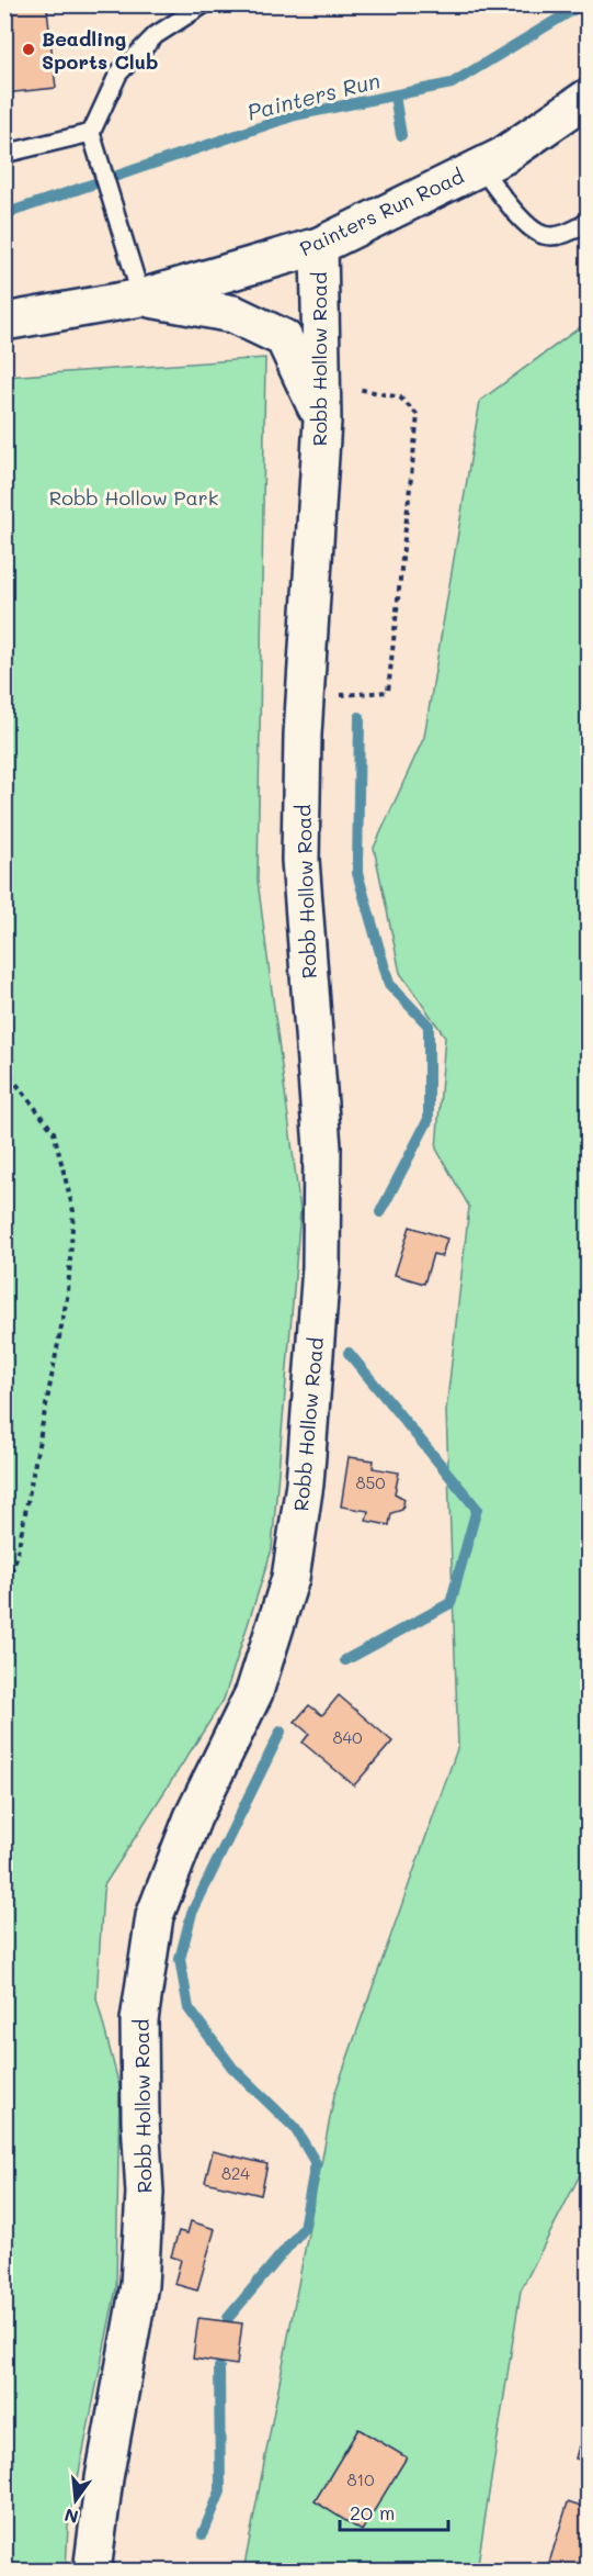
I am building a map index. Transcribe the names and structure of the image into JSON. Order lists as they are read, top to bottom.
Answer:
{
  "streets": {
    "street": ["Painters Run Road", "Robb Hollow Road"]
  },
  "crossings": [
    ["Painters Run Road", "Robb Hollow Road"]
  ],
  "water": ["Painters Run"],
  "parks": ["Robb Hollow Park"],
  "places": ["Beadling Sports Club"],
  "house_numbers": [
    "850",
    "840",
    "824",
    "810"
  ],
  "scale_bar": "20 m",
  "north": "bottom"
}
